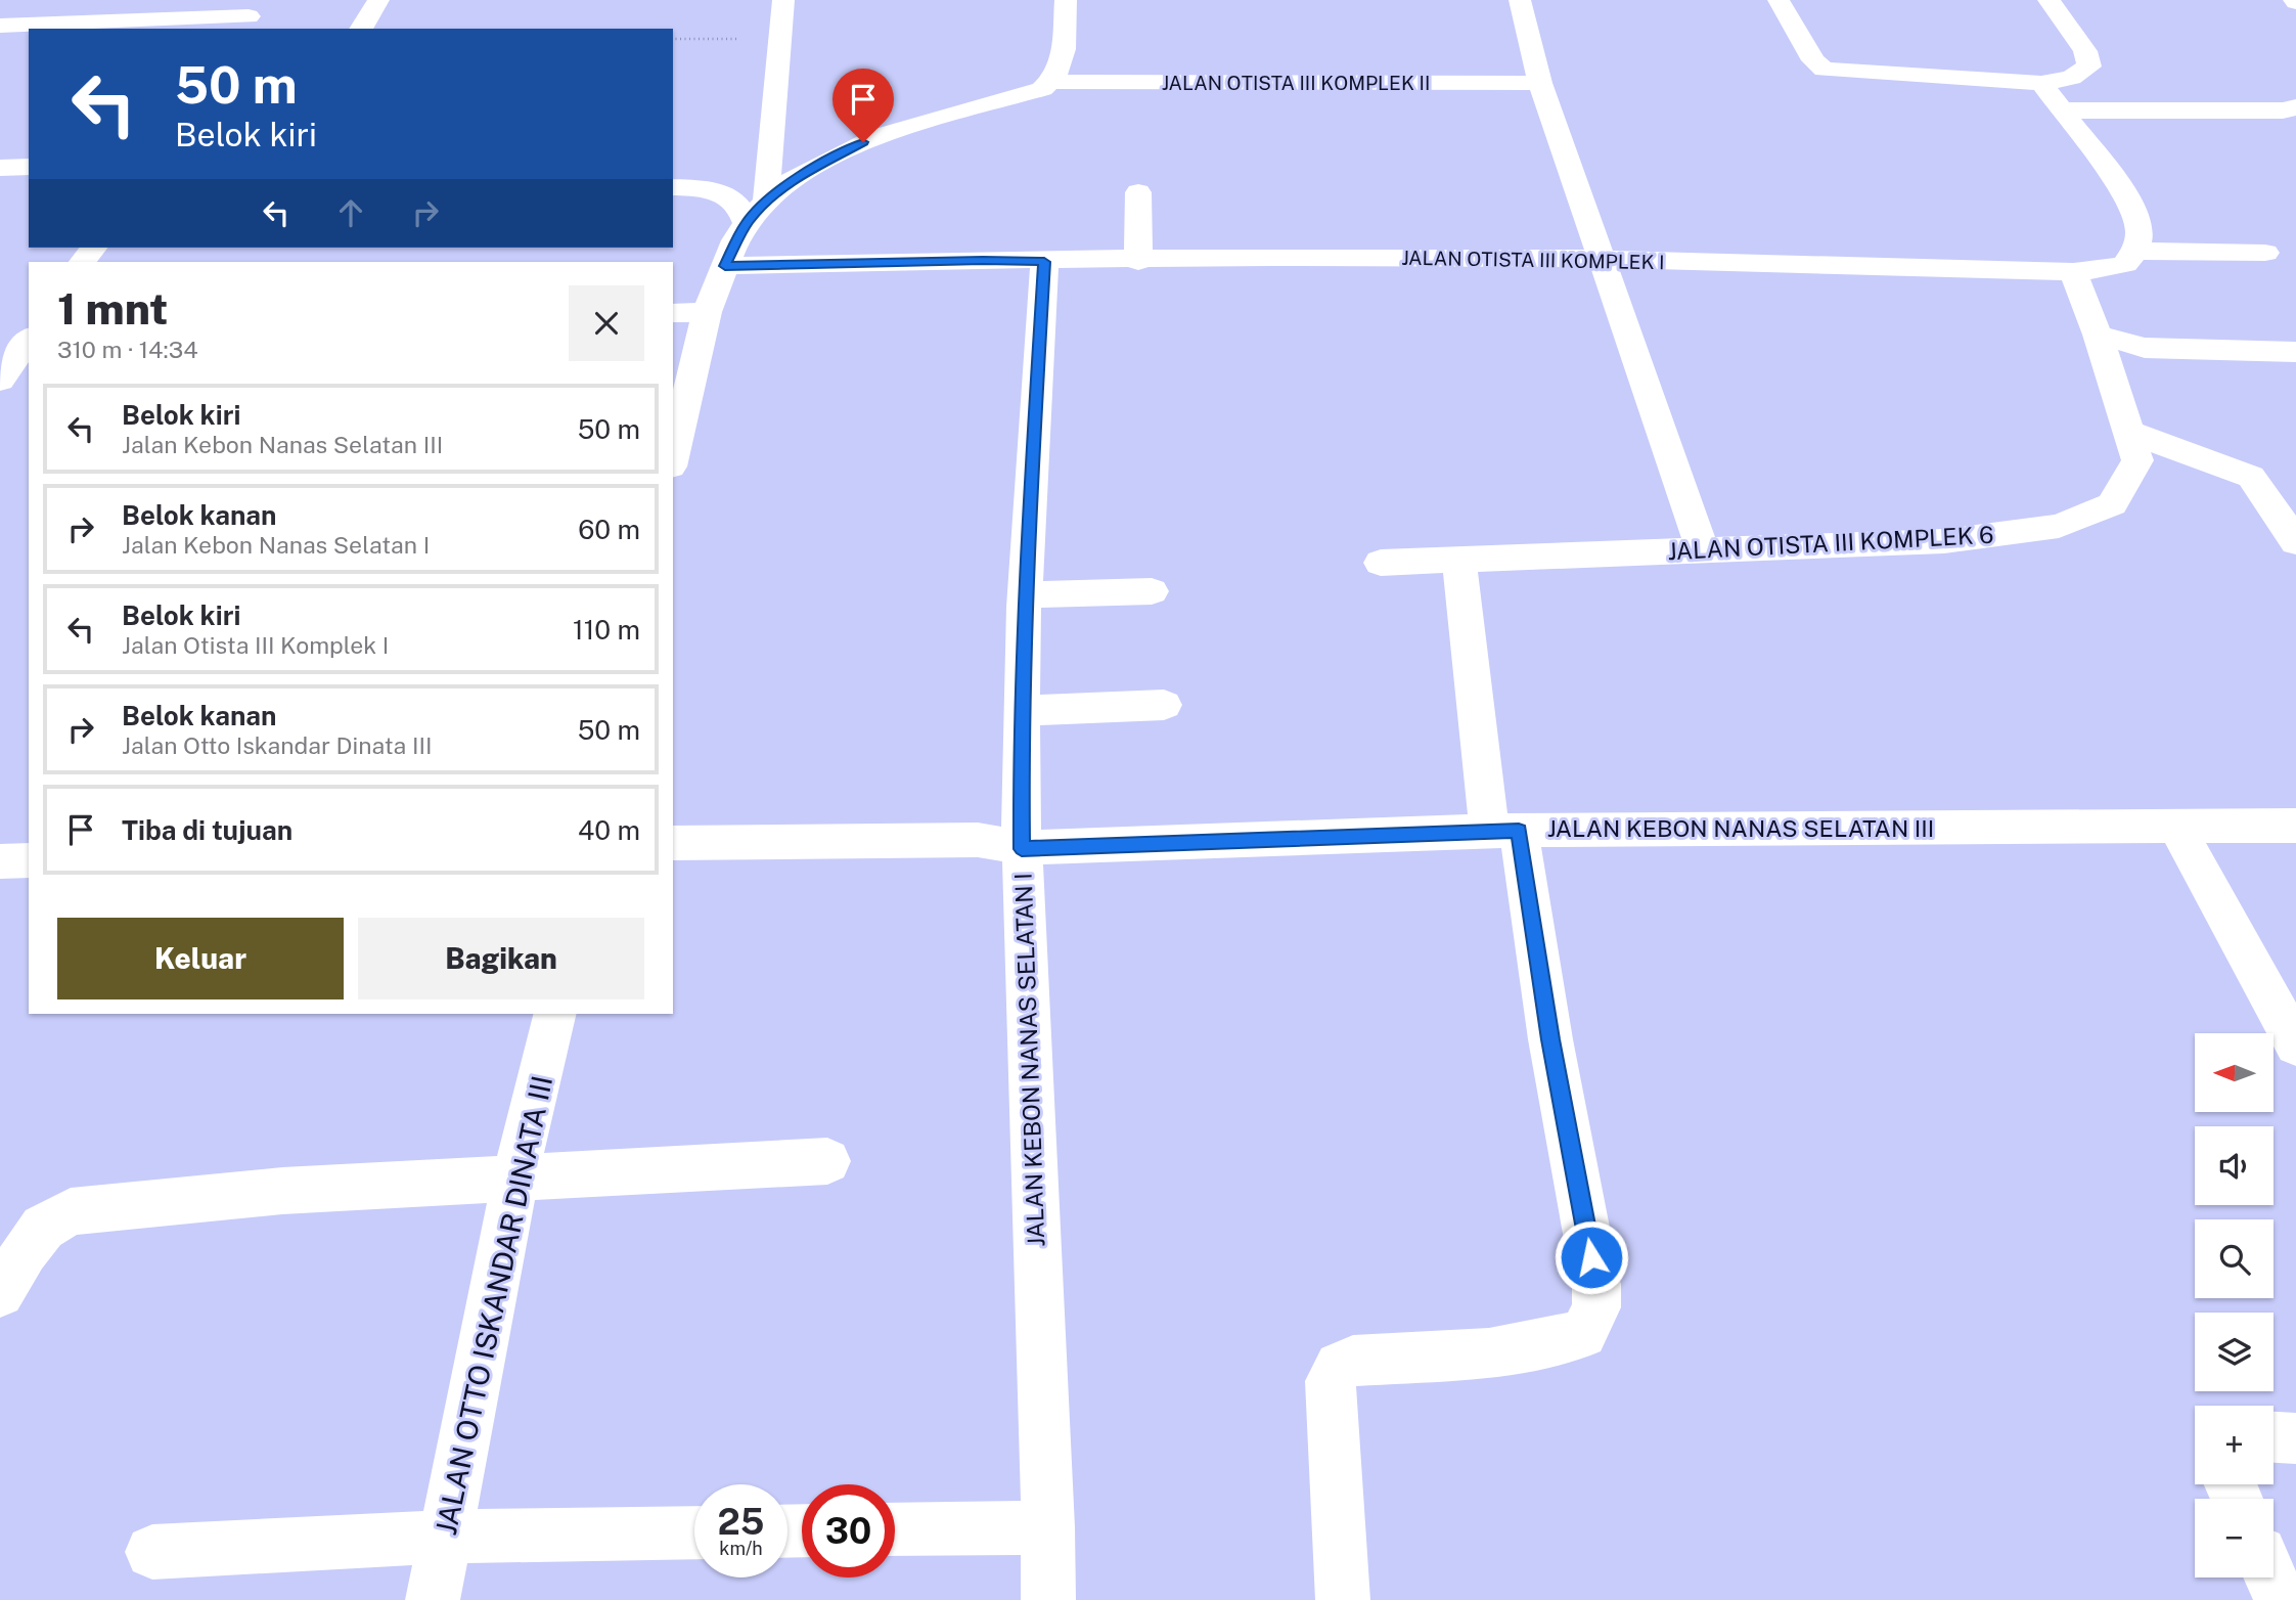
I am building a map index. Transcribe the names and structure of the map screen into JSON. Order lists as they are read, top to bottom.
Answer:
{
  "streets": {
    "street": [
      "JALAN OTISTA III KOMPLEK II",
      "JALAN OTISTA III KOMPLEK I",
      "JALAN OTISTA III KOMPLEK 6",
      "JALAN KEBON NANAS SELATAN III",
      "JALAN KEBON NANAS SELATAN I",
      "JALAN OTTO ISKANDAR DINATA III"
    ]
  },
  "crossings": [
    ["JALAN OTISTA III KOMPLEK I", "JALAN OTISTA III KOMPLEK 6"],
    ["JALAN OTISTA III KOMPLEK I", "JALAN KEBON NANAS SELATAN I"],
    ["JALAN KEBON NANAS SELATAN III", "JALAN KEBON NANAS SELATAN I"]
  ],
  "north": "left",
  "page": {
    "turn": ["50 m", "Belok kiri"],
    "heading": ["1 mnt", "310 m · 14:34"],
    "list": [
      {
        "name": "Belok kiri",
        "note": "Jalan Kebon Nanas Selatan III",
        "value": "50 m"
      },
      {
        "name": "Belok kanan",
        "note": "Jalan Kebon Nanas Selatan I",
        "value": "60 m"
      },
      {
        "name": "Belok kiri",
        "note": "Jalan Otista III Komplek I",
        "value": "110 m"
      },
      {
        "name": "Belok kanan",
        "note": "Jalan Otto Iskandar Dinata III",
        "value": "50 m"
      },
      {
        "name": "Tiba di tujuan",
        "value": "40 m"
      }
    ],
    "buttons": ["Keluar", "Bagikan"],
    "map_buttons": ["+", "−"],
    "speed": "25 km/h",
    "limit": "30"
  }
}
